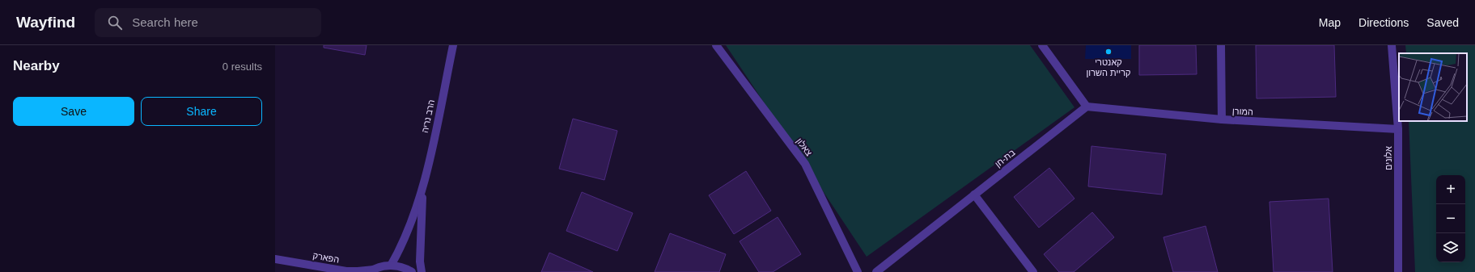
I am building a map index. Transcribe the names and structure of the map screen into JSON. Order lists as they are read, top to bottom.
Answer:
{
  "streets": {
    "street": [
      "המורן",
      "הרב נריה",
      "צאלון",
      "בת-חן",
      "אלונים",
      "הפארק"
    ]
  },
  "crossings": [
    ["המורן", "בת-חן"],
    ["המורן", "אלונים"],
    ["הרב נריה", "הפארק"]
  ],
  "places": ["קאנטרי קריית השרון"],
  "page": {
    "header": "Wayfind",
    "search": "Search here",
    "nav": ["Map", "Directions", "Saved"],
    "heading": ["Nearby", "0 results"],
    "buttons": ["Save", "Share"],
    "map_buttons": ["+", "−"]
  }
}
